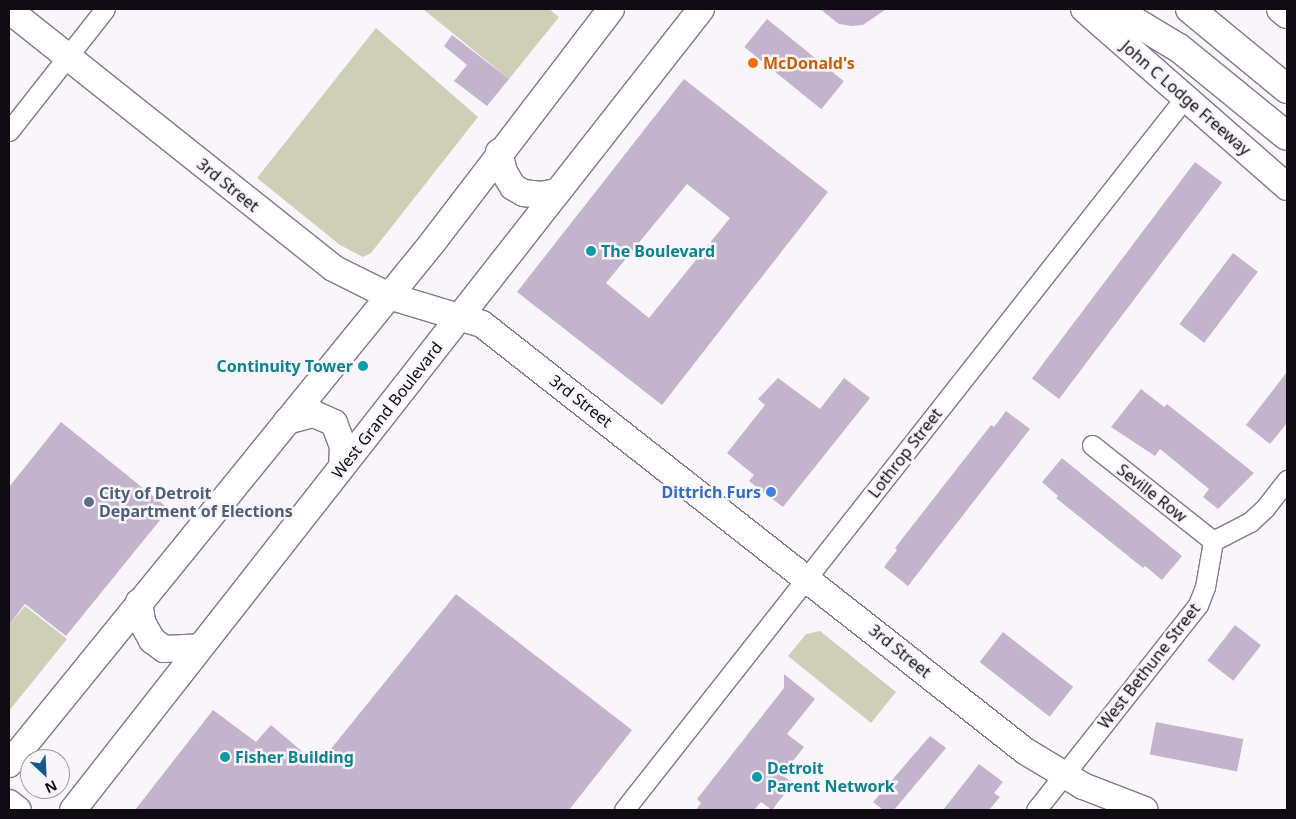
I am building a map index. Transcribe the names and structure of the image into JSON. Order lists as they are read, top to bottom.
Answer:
{
  "streets": {
    "main road": ["John C Lodge Freeway", "3rd Street", "West Grand Boulevard"],
    "street": ["Lothrop Street", "Seville Row", "West Bethune Street"]
  },
  "crossings": [
    ["John C Lodge Freeway", "Lothrop Street"],
    ["3rd Street", "West Grand Boulevard"],
    ["3rd Street", "Lothrop Street"],
    ["3rd Street", "West Bethune Street"],
    ["Seville Row", "West Bethune Street"]
  ],
  "places": [
    "McDonald's",
    "The Boulevard",
    "Continuity Tower",
    "Dittrich Furs",
    "City of Detroit Department of Elections",
    "Fisher Building",
    "Detroit Parent Network"
  ],
  "north": "bottom right"
}
